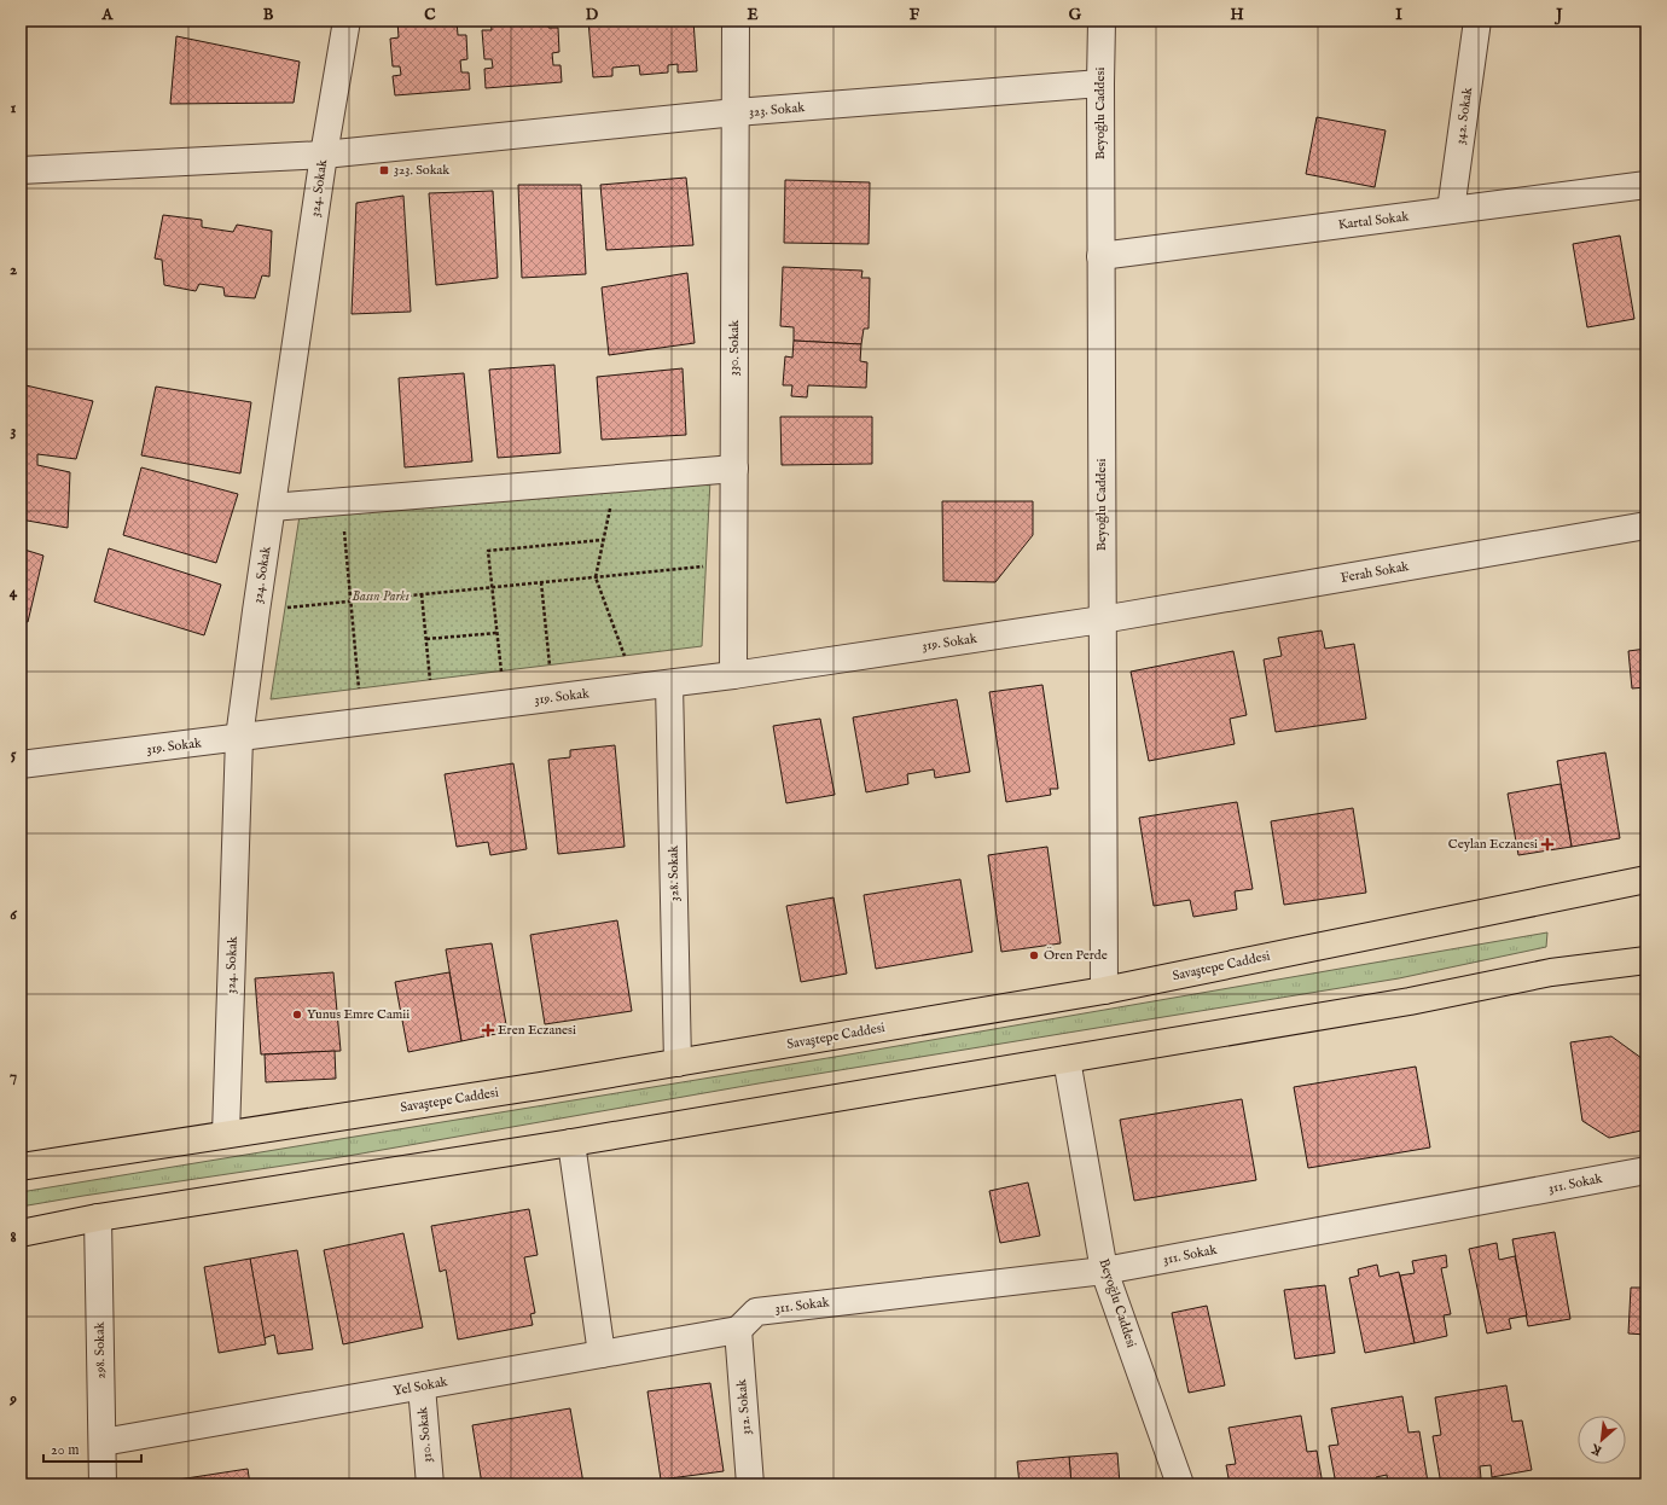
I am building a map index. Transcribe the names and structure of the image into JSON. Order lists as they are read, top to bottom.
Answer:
{
  "streets": {
    "main road": ["Savaştepe Caddesi"],
    "street": [
      "323. Sokak",
      "Beyoğlu Caddesi",
      "342. Sokak",
      "324. Sokak",
      "Kartal Sokak",
      "330. Sokak",
      "Ferah Sokak",
      "319. Sokak",
      "328. Sokak",
      "311. Sokak",
      "298. Sokak",
      "Yel Sokak",
      "312. Sokak",
      "310. Sokak"
    ]
  },
  "crossings": [
    ["323. Sokak", "Beyoğlu Caddesi"],
    ["323. Sokak", "324. Sokak"],
    ["323. Sokak", "330. Sokak"],
    ["Beyoğlu Caddesi", "Kartal Sokak"],
    ["Beyoğlu Caddesi", "Ferah Sokak"],
    ["Beyoğlu Caddesi", "319. Sokak"],
    ["Beyoğlu Caddesi", "Savaştepe Caddesi"],
    ["Beyoğlu Caddesi", "311. Sokak"],
    ["342. Sokak", "Kartal Sokak"],
    ["324. Sokak", "319. Sokak"],
    ["324. Sokak", "Savaştepe Caddesi"],
    ["330. Sokak", "319. Sokak"],
    ["Ferah Sokak", "319. Sokak"],
    ["319. Sokak", "328. Sokak"],
    ["328. Sokak", "Savaştepe Caddesi"],
    ["311. Sokak", "Yel Sokak"],
    ["311. Sokak", "312. Sokak"],
    ["298. Sokak", "Yel Sokak"],
    ["Yel Sokak", "312. Sokak"],
    ["Yel Sokak", "310. Sokak"]
  ],
  "parks": ["Basın Parkı"],
  "places": {
    "transit": ["323. Sokak"],
    "health": ["Ceylan Eczanesi", "Eren Eczanesi"],
    "other": ["Ören Perde", "Yunus Emre Camii"]
  },
  "scale_bar": "20 m",
  "north": "bottom left",
  "grid": {
    "columns": [
      "A",
      "B",
      "C",
      "D",
      "E",
      "F",
      "G",
      "H",
      "I",
      "J"
    ],
    "rows": [
      "1",
      "2",
      "3",
      "4",
      "5",
      "6",
      "7",
      "8",
      "9"
    ]
  }
}
